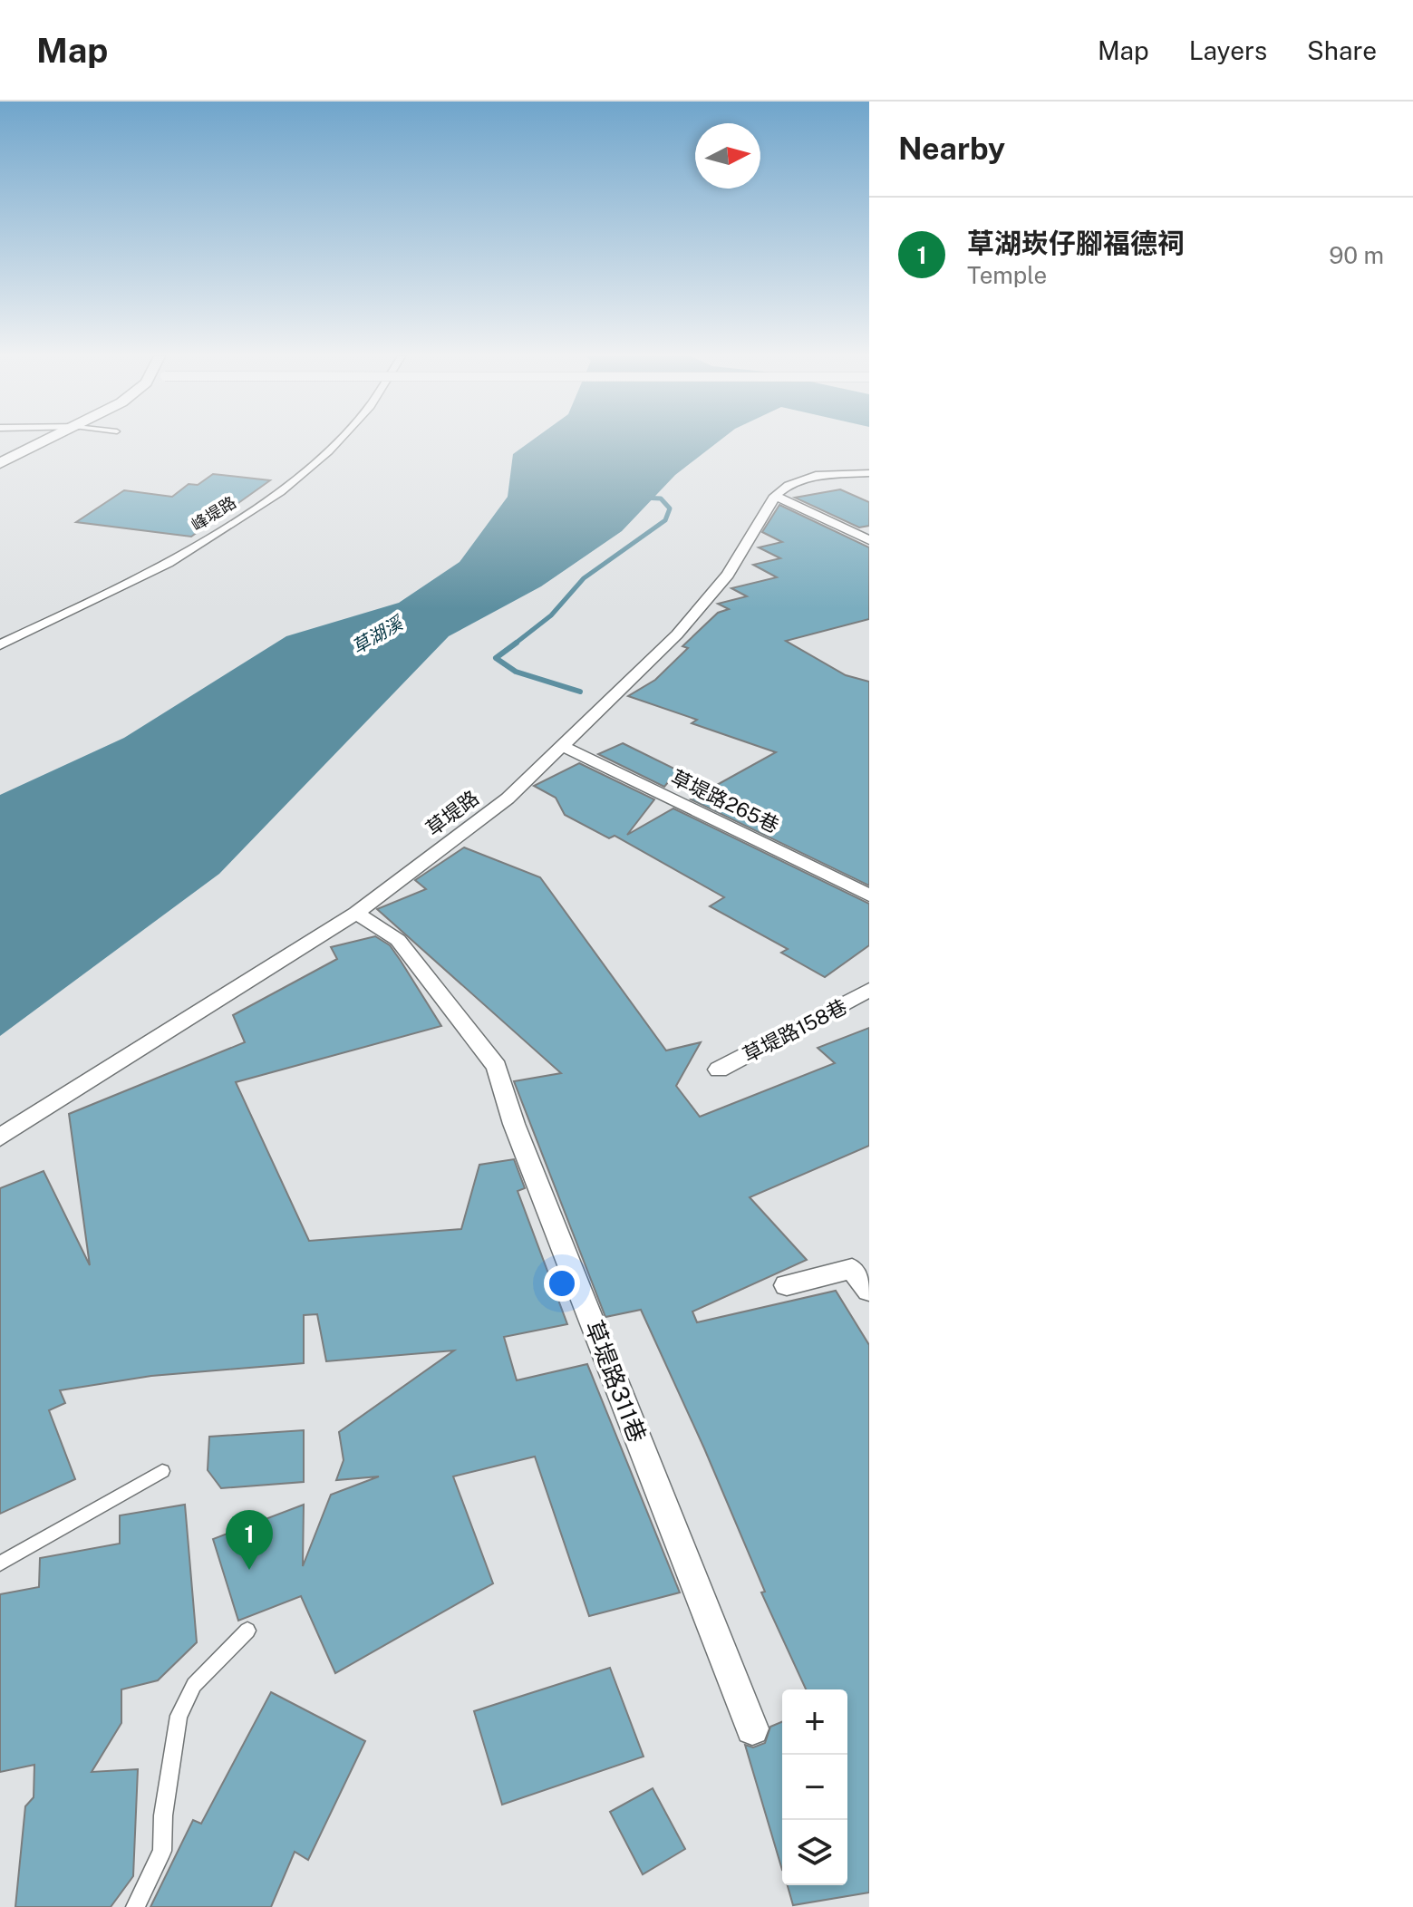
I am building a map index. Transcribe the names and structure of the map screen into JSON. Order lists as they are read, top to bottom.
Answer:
{
  "streets": {
    "street": [
      "峰堤路",
      "草堤路265巷",
      "草堤路",
      "草堤路158巷",
      "草堤路311巷"
    ]
  },
  "crossings": [
    ["草堤路265巷", "草堤路"],
    ["草堤路", "草堤路311巷"]
  ],
  "water": ["草湖溪"],
  "north": "right",
  "page": {
    "header": "Map",
    "nav": ["Map", "Layers", "Share"],
    "heading": "Nearby",
    "list": [
      {
        "mark": "1",
        "name": "草湖崁仔腳福德祠",
        "note": "Temple",
        "value": "90 m"
      }
    ],
    "pins": "1",
    "map_buttons": ["+", "−"]
  }
}
